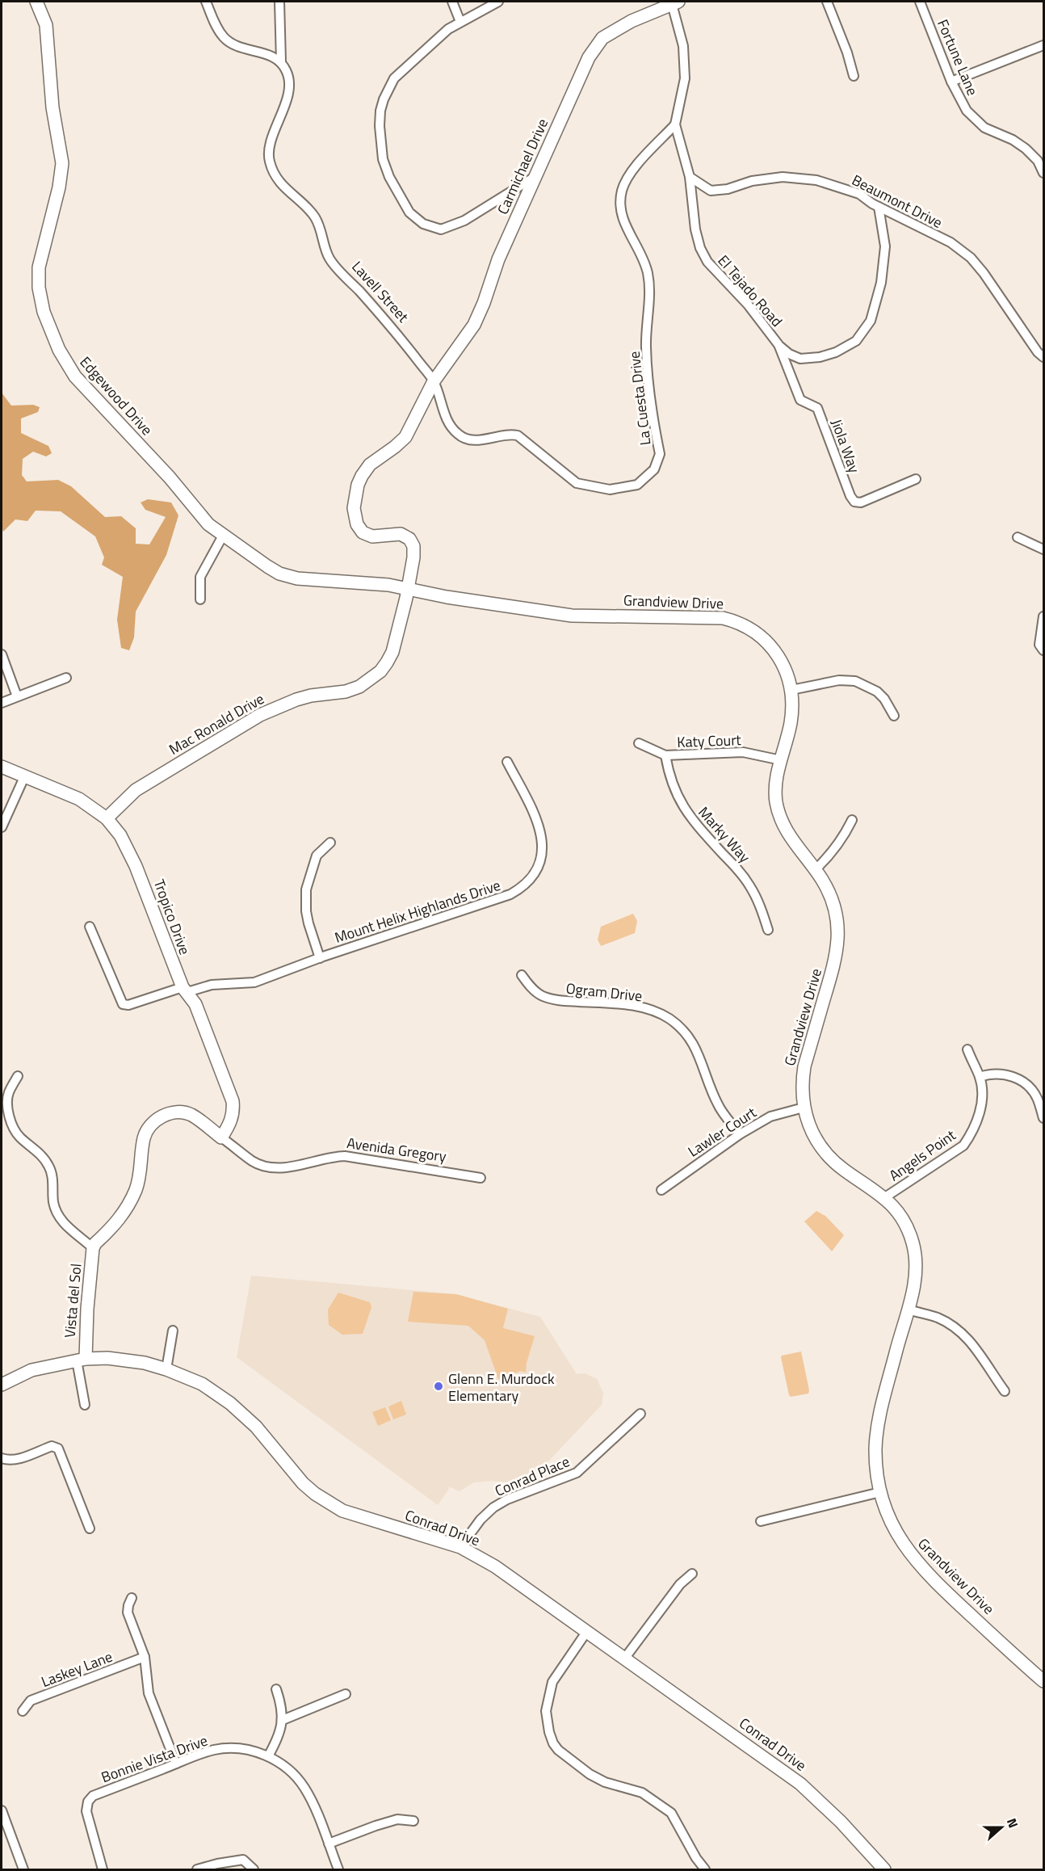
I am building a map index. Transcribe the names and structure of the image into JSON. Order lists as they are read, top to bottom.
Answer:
{
  "streets": {
    "street": [
      "Fortune Lane",
      "Carmichael Drive",
      "Beaumont Drive",
      "El Tejado Road",
      "Lavell Street",
      "Edgewood Drive",
      "La Cuesta Drive",
      "Jiola Way",
      "Grandview Drive",
      "Mac Ronald Drive",
      "Katy Court",
      "Marky Way",
      "Mount Helix Highlands Drive",
      "Tropico Drive",
      "Ogram Drive",
      "Lawler Court",
      "Avenida Gregory",
      "Angels Point",
      "Vista del Sol",
      "Conrad Place",
      "Conrad Drive",
      "Laskey Lane",
      "Bonnie Vista Drive"
    ]
  },
  "crossings": [
    ["Carmichael Drive", "El Tejado Road"],
    ["Carmichael Drive", "Lavell Street"],
    ["Carmichael Drive", "La Cuesta Drive"],
    ["Beaumont Drive", "El Tejado Road"],
    ["El Tejado Road", "La Cuesta Drive"],
    ["El Tejado Road", "Jiola Way"],
    ["Lavell Street", "La Cuesta Drive"],
    ["Edgewood Drive", "Grandview Drive"],
    ["Edgewood Drive", "Mac Ronald Drive"],
    ["Grandview Drive", "Mac Ronald Drive"],
    ["Grandview Drive", "Katy Court"],
    ["Grandview Drive", "Lawler Court"],
    ["Grandview Drive", "Angels Point"],
    ["Mac Ronald Drive", "Tropico Drive"],
    ["Katy Court", "Marky Way"],
    ["Mount Helix Highlands Drive", "Tropico Drive"],
    ["Tropico Drive", "Avenida Gregory"],
    ["Ogram Drive", "Lawler Court"],
    ["Avenida Gregory", "Vista del Sol"],
    ["Vista del Sol", "Conrad Drive"],
    ["Conrad Place", "Conrad Drive"]
  ],
  "places": ["Glenn E. Murdock Elementary"],
  "north": "right"
}
